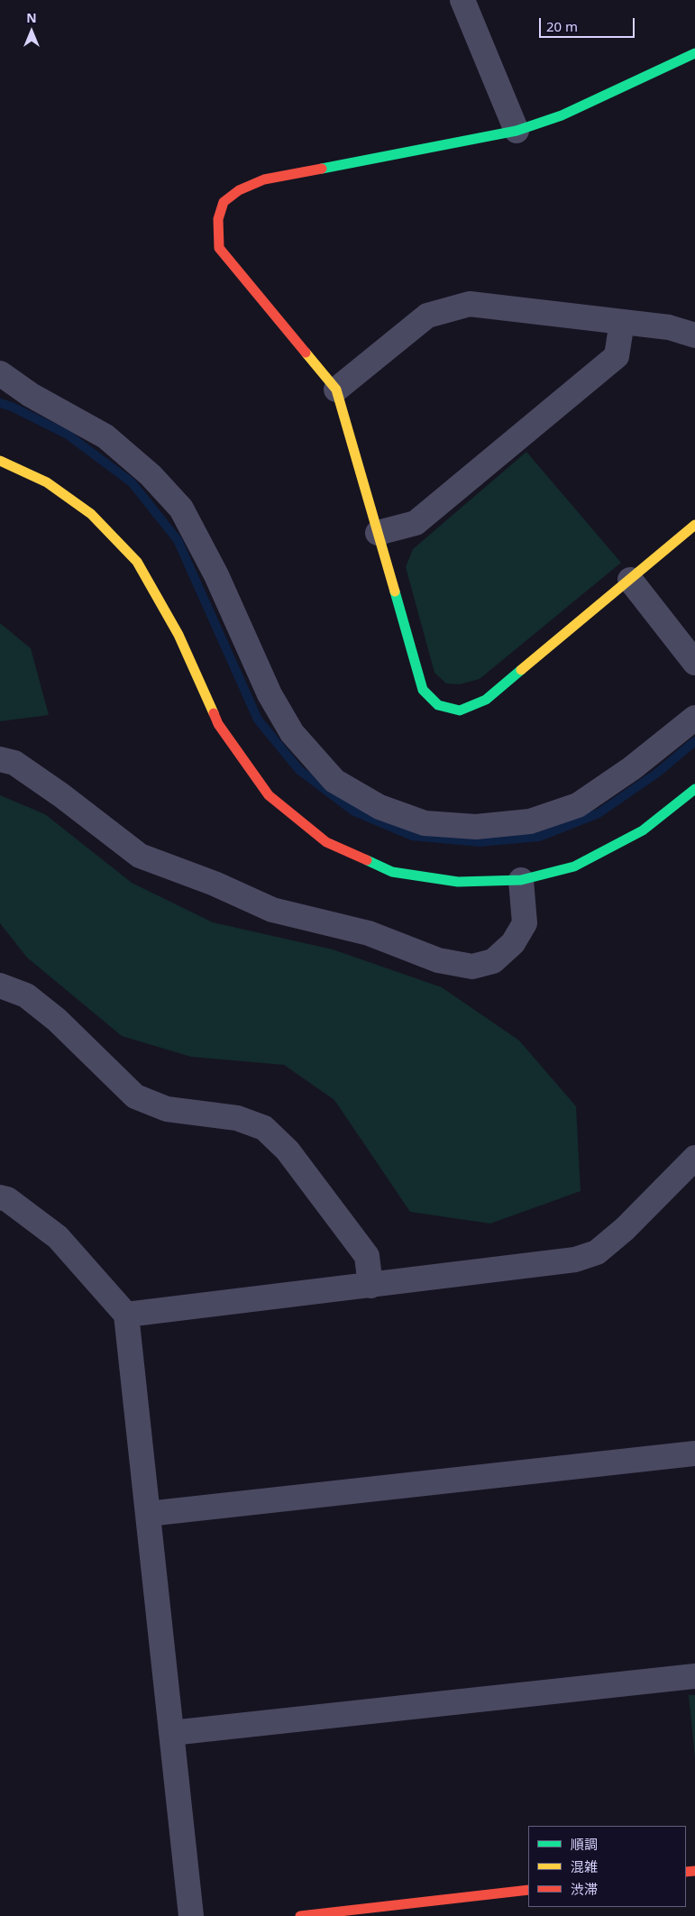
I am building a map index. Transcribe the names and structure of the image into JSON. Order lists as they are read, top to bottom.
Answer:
{
  "legend": ["順調", "混雑", "渋滞"],
  "scale_bar": "20 m",
  "north": "top"
}
